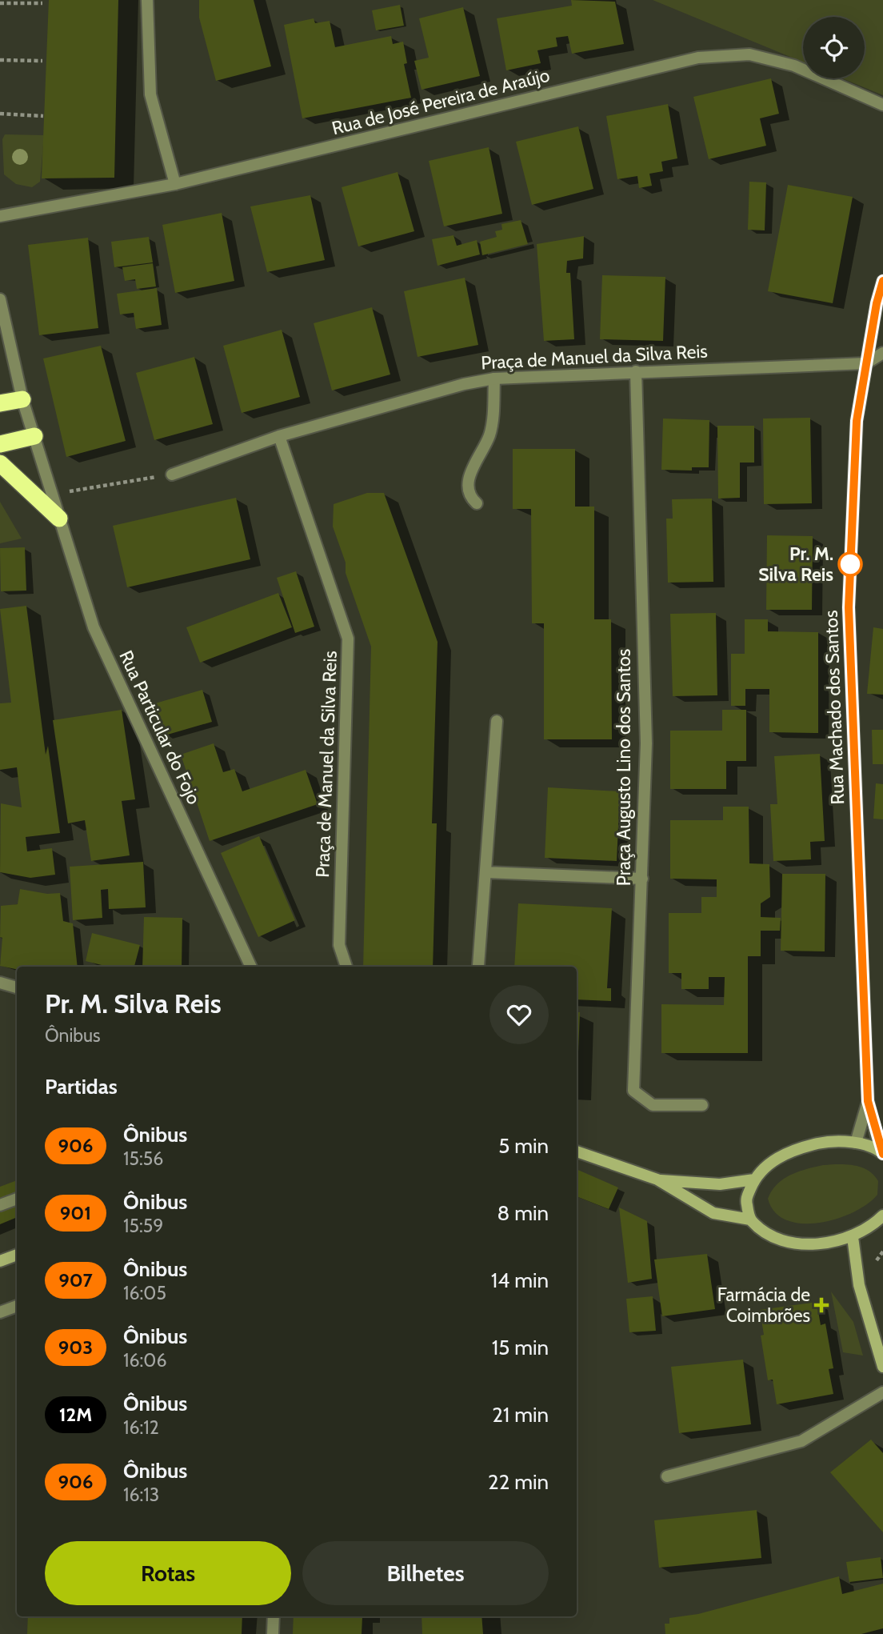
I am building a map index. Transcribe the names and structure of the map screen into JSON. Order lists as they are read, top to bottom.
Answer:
{
  "streets": {
    "street": [
      "Rua de José Pereira de Araújo",
      "Praça de Manuel da Silva Reis",
      "Rua Machado dos Santos",
      "Rua Particular do Fojo",
      "Praça Augusto Lino dos Santos"
    ]
  },
  "crossings": [
    ["Praça de Manuel da Silva Reis", "Rua Machado dos Santos"],
    ["Praça de Manuel da Silva Reis", "Praça Augusto Lino dos Santos"]
  ],
  "places": {
    "other": ["Pr. M. Silva Reis"],
    "health": ["Farmácia de Coimbrões"]
  },
  "lines": ["bus line 906"],
  "page": {
    "heading": [
      ["Pr. M. Silva Reis", "Ônibus"],
      "Partidas"
    ],
    "list": [
      {
        "mark": "906",
        "name": "Ônibus",
        "note": "15:56",
        "value": "5 min"
      },
      {
        "mark": "901",
        "name": "Ônibus",
        "note": "15:59",
        "value": "8 min"
      },
      {
        "mark": "907",
        "name": "Ônibus",
        "note": "16:05",
        "value": "14 min"
      },
      {
        "mark": "903",
        "name": "Ônibus",
        "note": "16:06",
        "value": "15 min"
      },
      {
        "mark": "12M",
        "name": "Ônibus",
        "note": "16:12",
        "value": "21 min"
      },
      {
        "mark": "906",
        "name": "Ônibus",
        "note": "16:13",
        "value": "22 min"
      }
    ],
    "buttons": ["Rotas", "Bilhetes"]
  }
}
